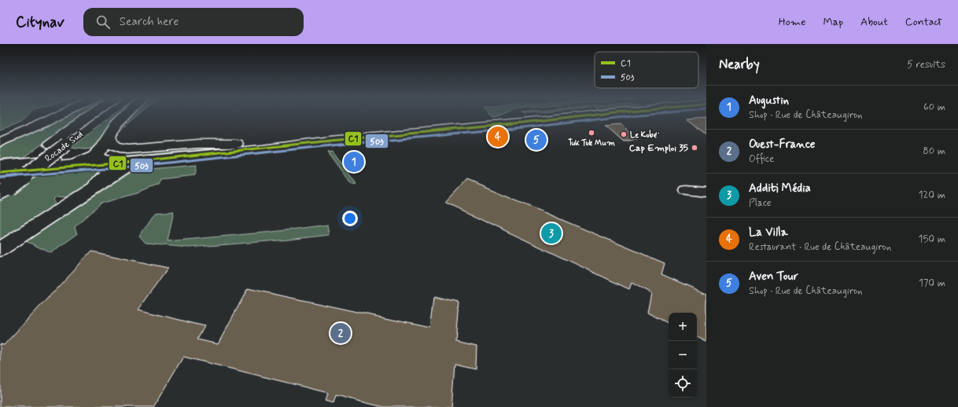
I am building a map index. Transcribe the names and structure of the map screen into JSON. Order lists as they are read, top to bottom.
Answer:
{
  "streets": {
    "main road": ["Rocade Sud"]
  },
  "places": ["Tuk Tuk Mum", "Le Kobë", "Cap Emploi 35"],
  "lines": ["transit line C1", "transit line 503"],
  "legend": ["C1", "503"],
  "page": {
    "header": "Citynav",
    "search": "Search here",
    "nav": [
      "Home",
      "Map",
      "About",
      "Contact"
    ],
    "heading": ["Nearby", "5 results"],
    "list": [
      {
        "mark": "1",
        "name": "Augustin",
        "note": "Shop · Rue de Châteaugiron",
        "value": "60 m"
      },
      {
        "mark": "2",
        "name": "Ouest-France",
        "note": "Office",
        "value": "80 m"
      },
      {
        "mark": "3",
        "name": "Additi Média",
        "note": "Place",
        "value": "120 m"
      },
      {
        "mark": "4",
        "name": "La Villa",
        "note": "Restaurant · Rue de Châteaugiron",
        "value": "150 m"
      },
      {
        "mark": "5",
        "name": "Aven Tour",
        "note": "Shop · Rue de Châteaugiron",
        "value": "170 m"
      }
    ],
    "pins": [
      "4",
      "5",
      "1",
      "3",
      "2"
    ],
    "map_buttons": ["+", "−"]
  }
}
